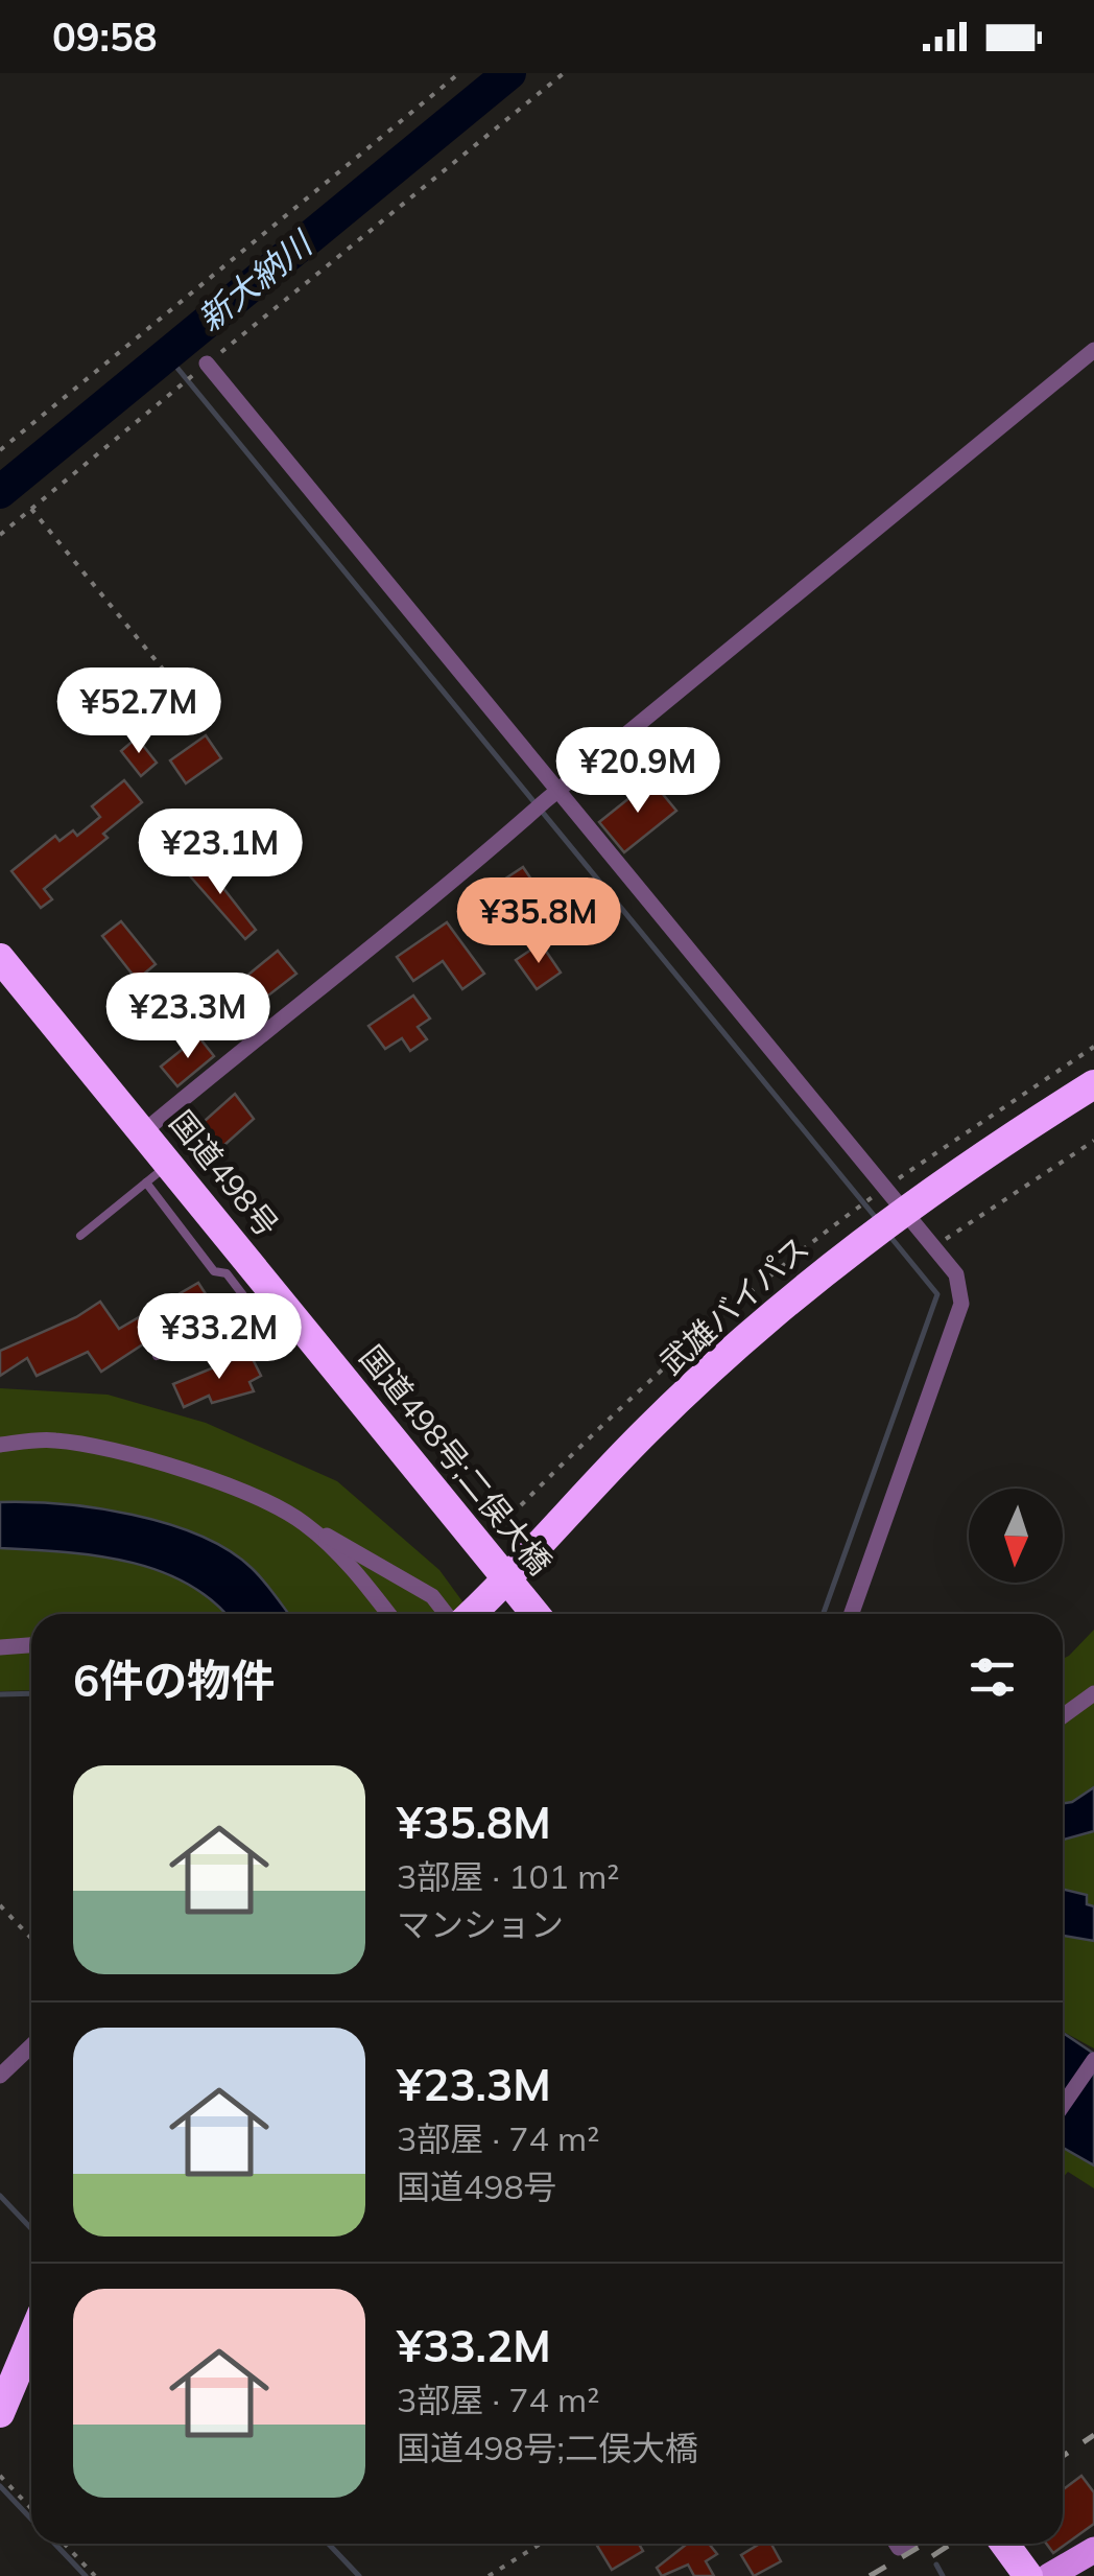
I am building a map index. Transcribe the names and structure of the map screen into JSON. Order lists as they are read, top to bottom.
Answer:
{
  "streets": {
    "highway": ["国道498号", "武雄バイパス", "国道498号;二俣大橋"]
  },
  "crossings": [
    ["国道498号", "国道498号;二俣大橋"],
    ["武雄バイパス", "国道498号;二俣大橋"]
  ],
  "water": ["新大納川"],
  "north": "bottom",
  "page": {
    "status": "09:58",
    "price": [
      "¥52.7M",
      "¥20.9M",
      "¥23.1M",
      "¥35.8M",
      "¥23.3M",
      "¥33.2M"
    ],
    "heading": "6件の物件",
    "list": [
      {
        "name": "¥35.8M",
        "note": "3部屋 · 101 m² · マンション"
      },
      {
        "name": "¥23.3M",
        "note": "3部屋 · 74 m² · 国道498号"
      },
      {
        "name": "¥33.2M",
        "note": "3部屋 · 74 m² · 国道498号;二俣大橋"
      }
    ]
  }
}
